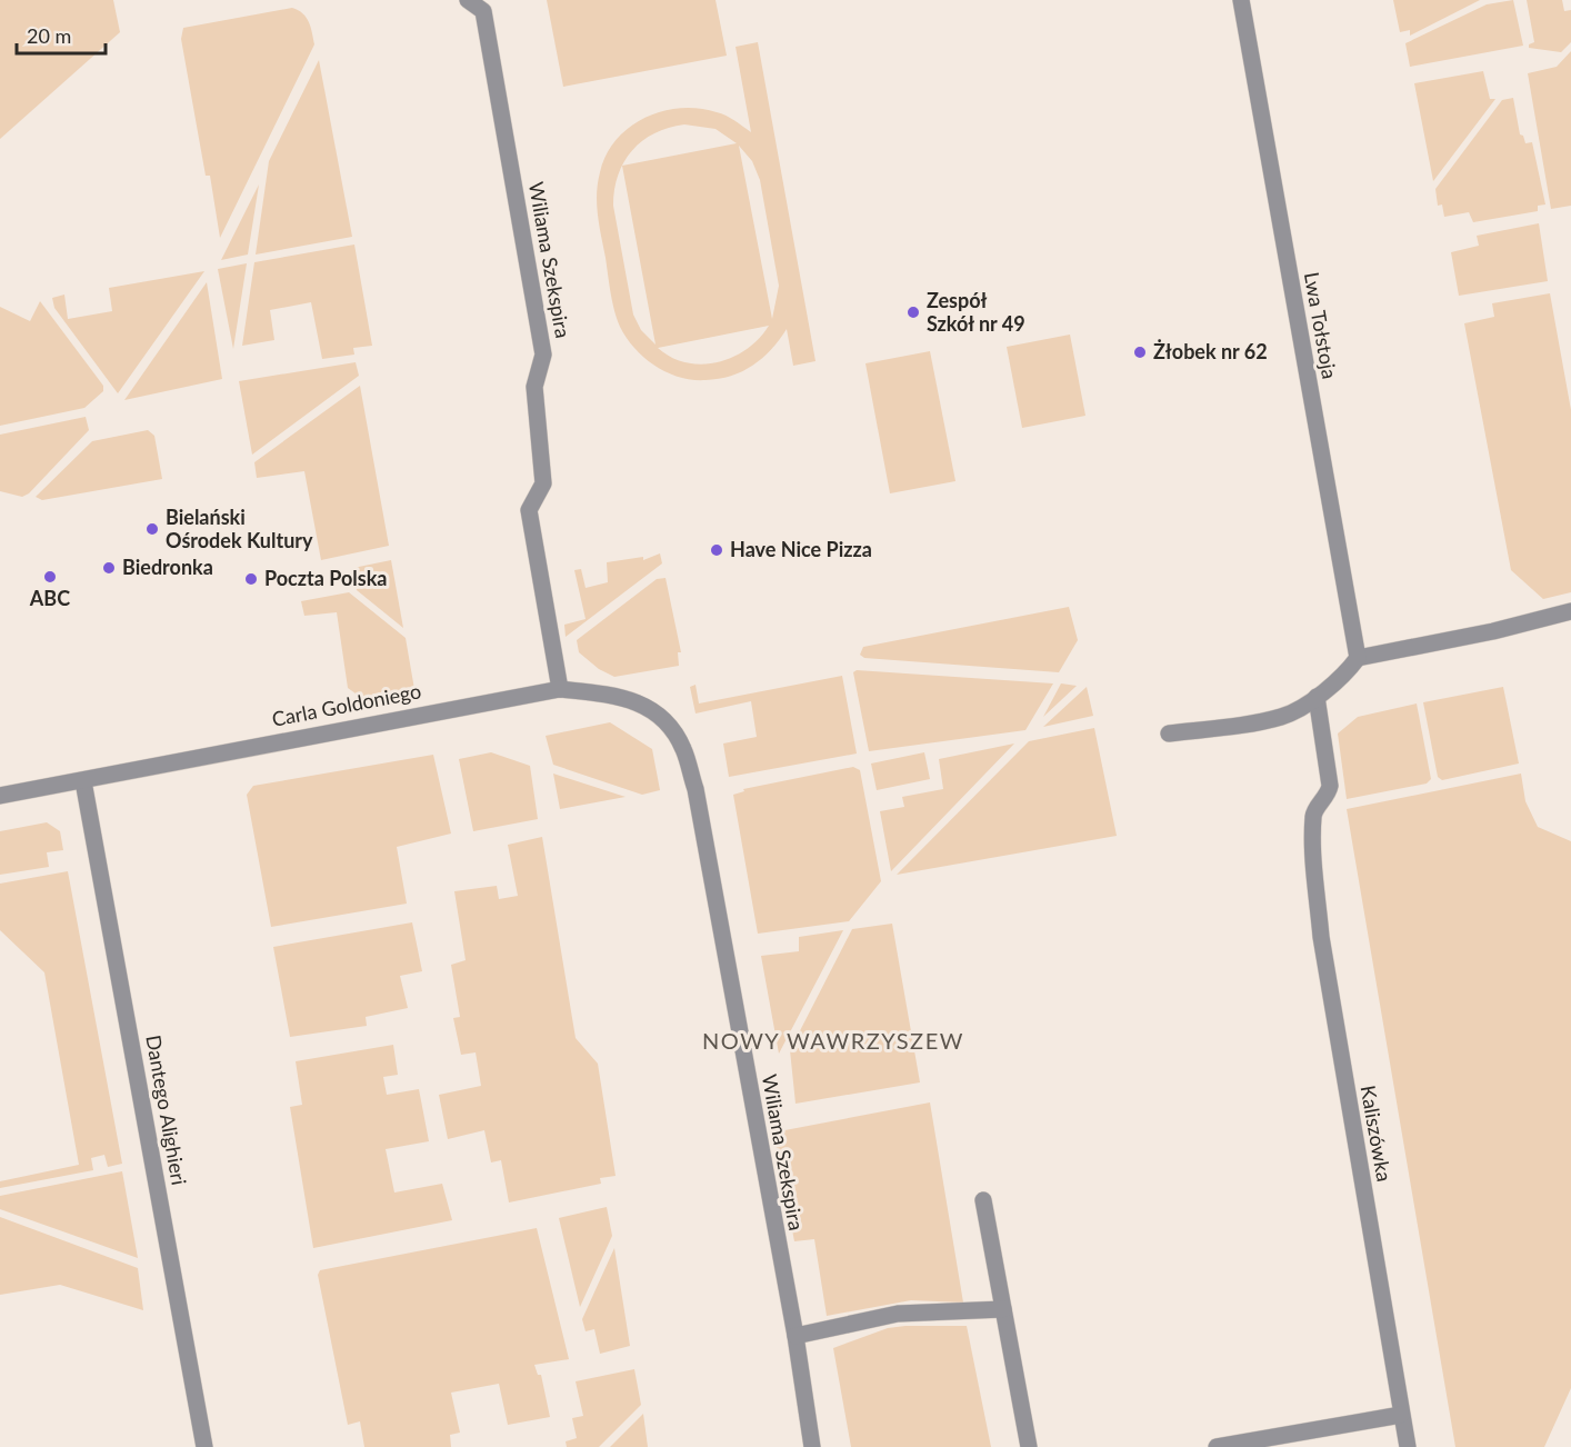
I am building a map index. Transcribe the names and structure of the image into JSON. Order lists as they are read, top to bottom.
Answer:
{
  "streets": {
    "street": [
      "Wiliama Szekspira",
      "Lwa Tołstoja",
      "Carla Goldoniego",
      "Dantego Alighieri",
      "Kaliszówka"
    ]
  },
  "crossings": [
    ["Wiliama Szekspira", "Carla Goldoniego"],
    ["Carla Goldoniego", "Dantego Alighieri"]
  ],
  "districts": ["NOWY WAWRZYSZEW"],
  "places": [
    "Zespół Szkół nr 49",
    "Żłobek nr 62",
    "Bielański Ośrodek Kultury",
    "Have Nice Pizza",
    "Biedronka",
    "ABC",
    "Poczta Polska"
  ],
  "scale_bar": "20 m"
}
